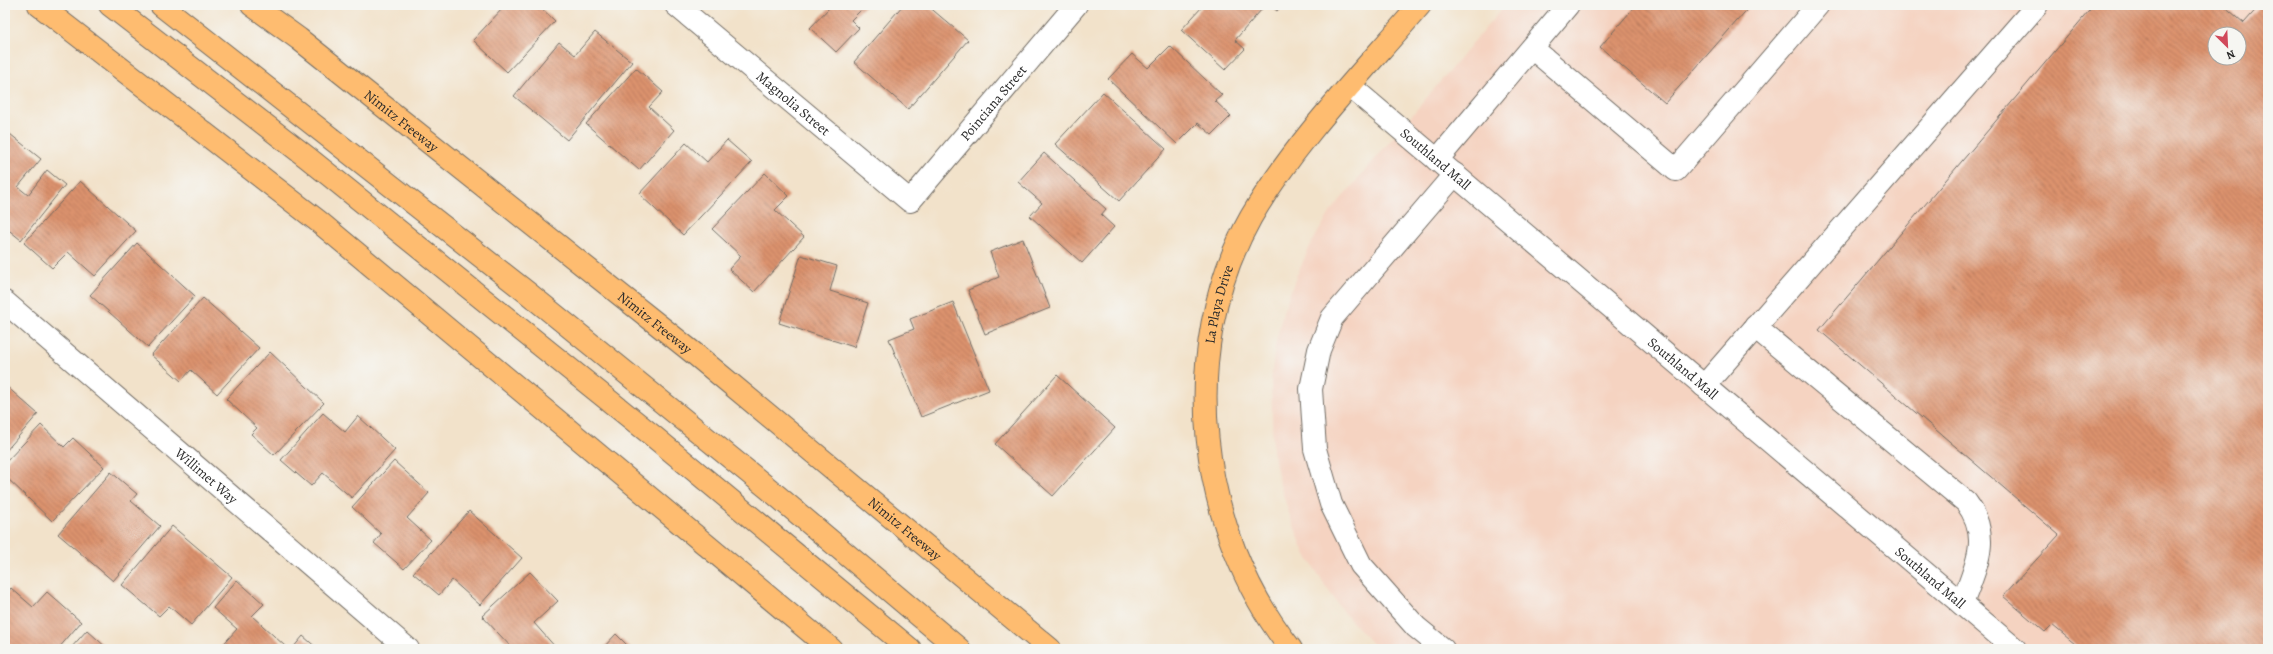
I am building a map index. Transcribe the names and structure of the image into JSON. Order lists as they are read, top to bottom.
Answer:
{
  "streets": {
    "main road": ["Nimitz Freeway", "La Playa Drive"],
    "street": [
      "Magnolia Street",
      "Poinciana Street",
      "Southland Mall",
      "Willimet Way"
    ]
  },
  "crossings": [
    ["Magnolia Street", "Poinciana Street"],
    ["Southland Mall", "La Playa Drive"]
  ],
  "north": "bottom right"
}
